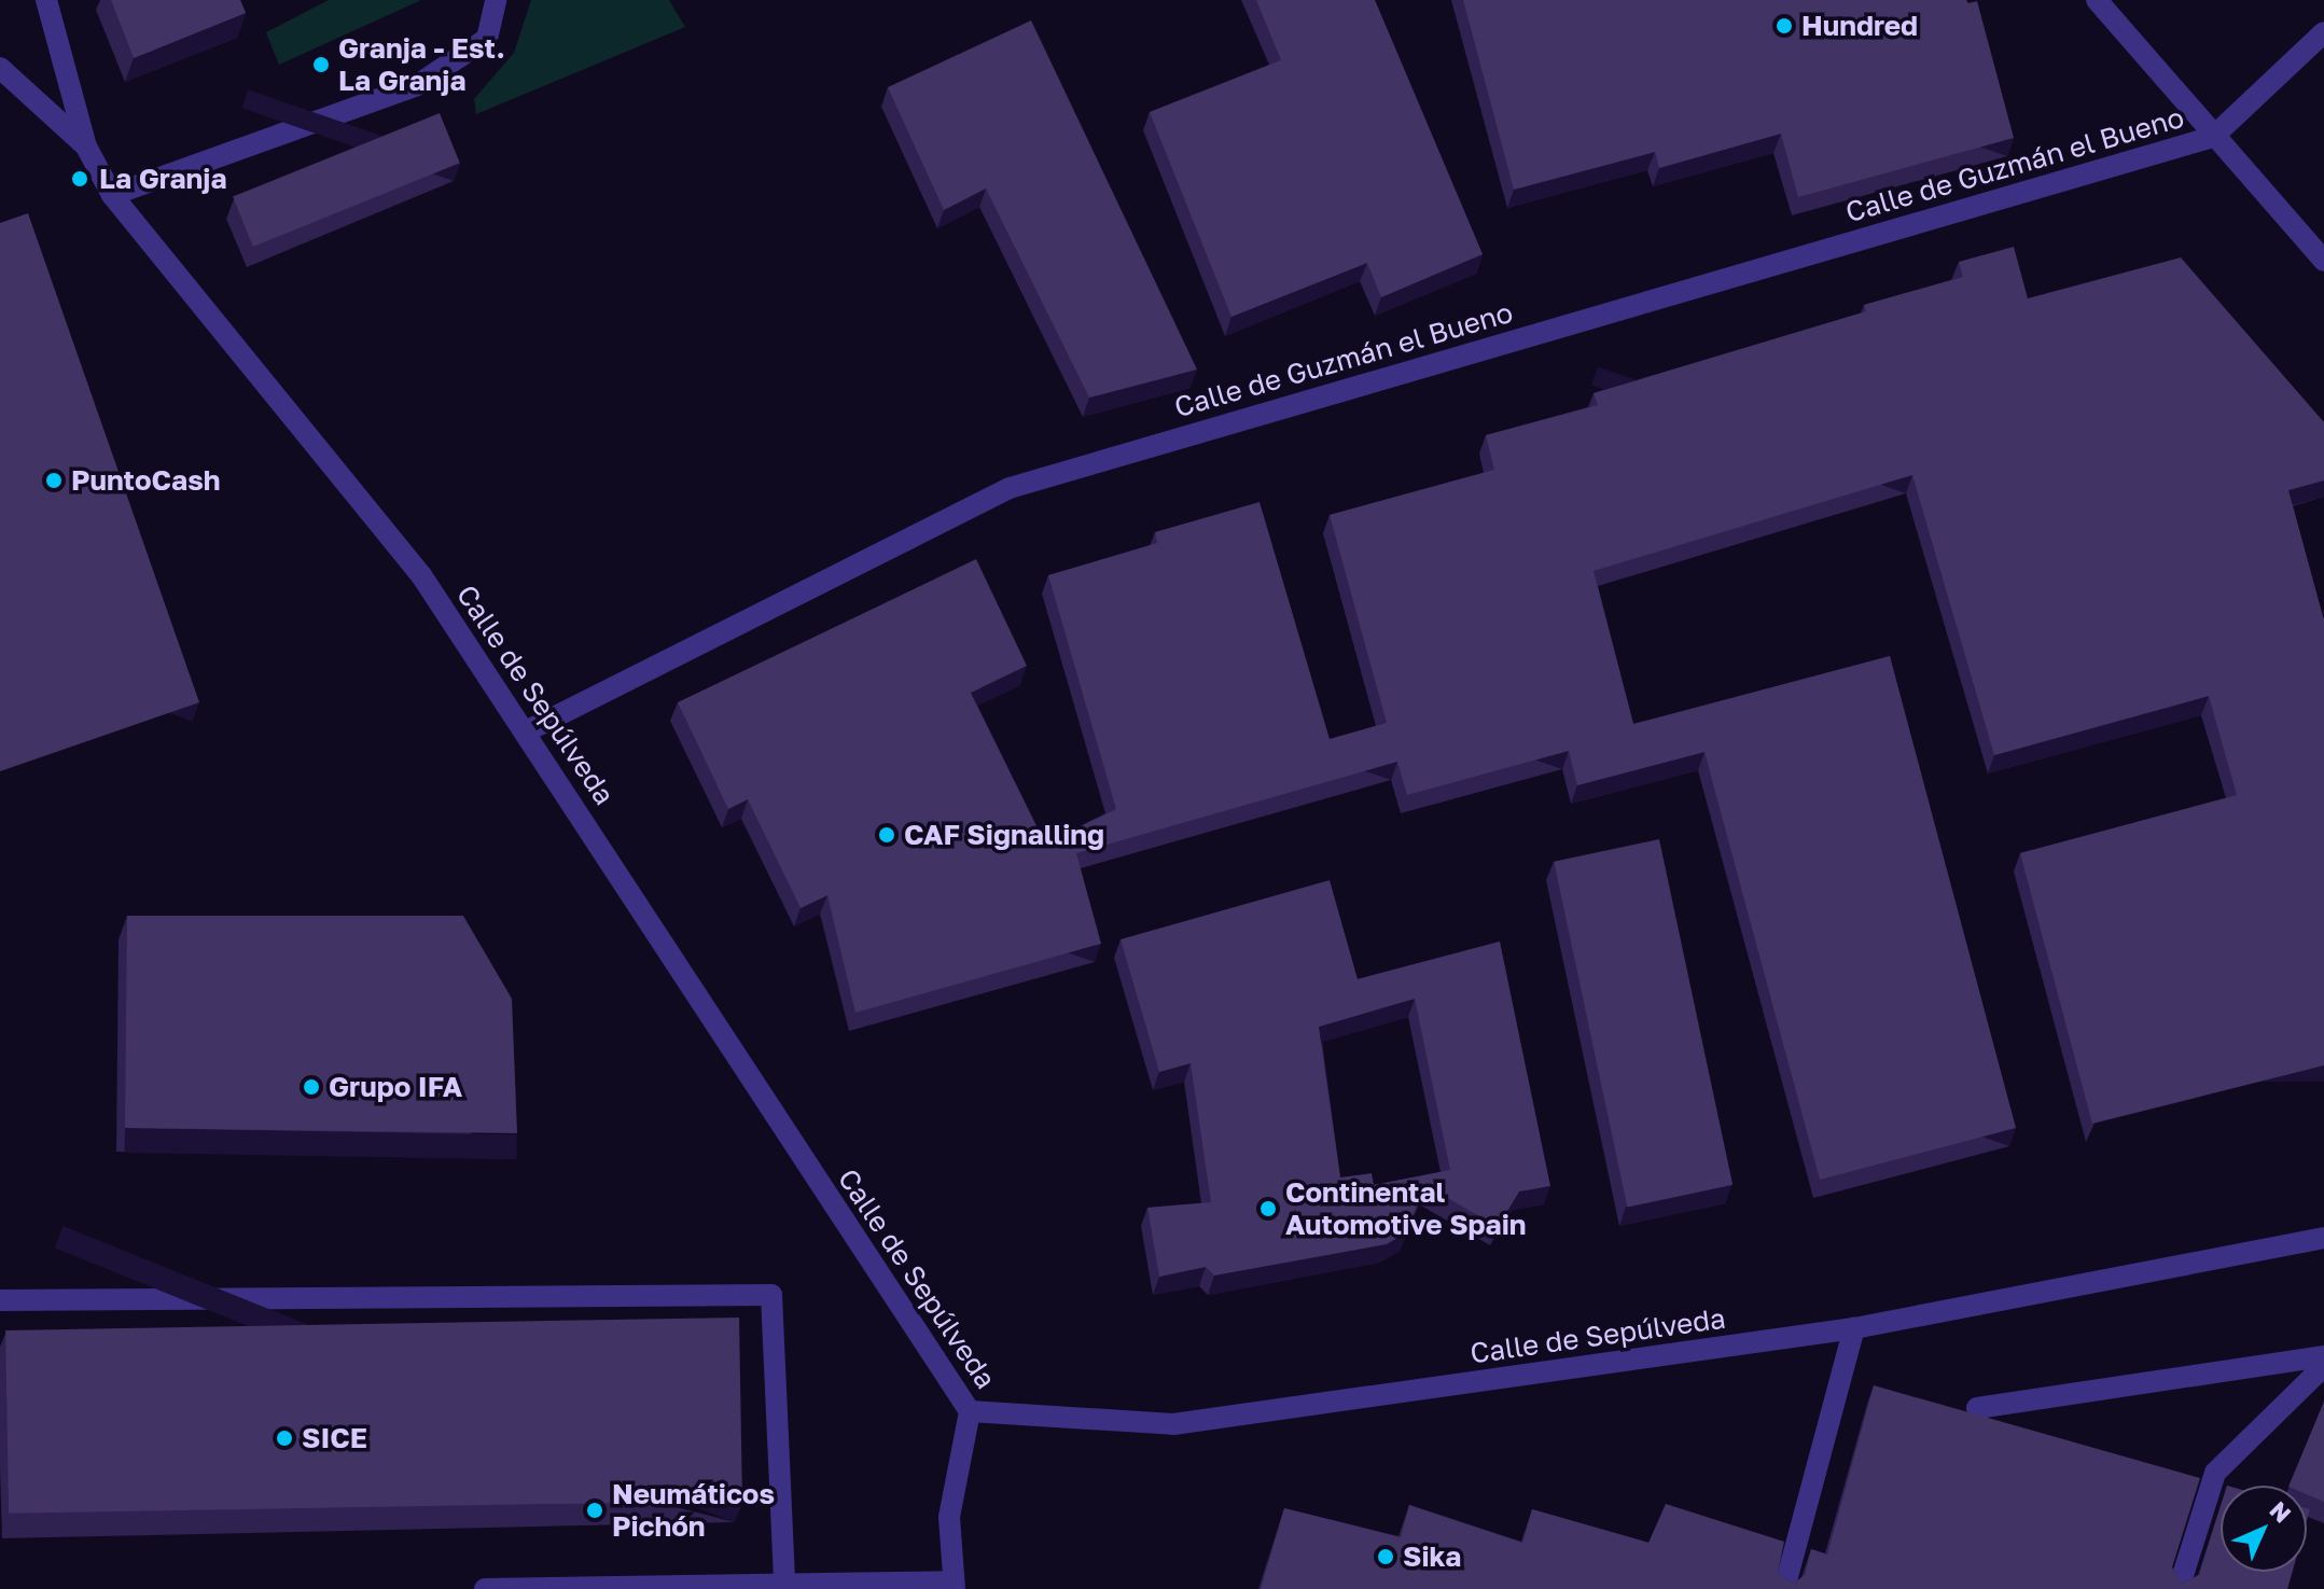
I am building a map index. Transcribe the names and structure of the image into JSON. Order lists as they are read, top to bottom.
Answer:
{
  "streets": {
    "street": ["Calle de Guzmán el Bueno", "Calle de Sepúlveda"]
  },
  "crossings": [
    ["Calle de Guzmán el Bueno", "Calle de Sepúlveda"]
  ],
  "places": [
    "Hundred",
    "Granja - Est. La Granja",
    "La Granja",
    "PuntoCash",
    "CAF Signalling",
    "Grupo IFA",
    "Continental Automotive Spain",
    "SICE",
    "Neumáticos Pichón",
    "Sika"
  ],
  "north": "top right"
}
